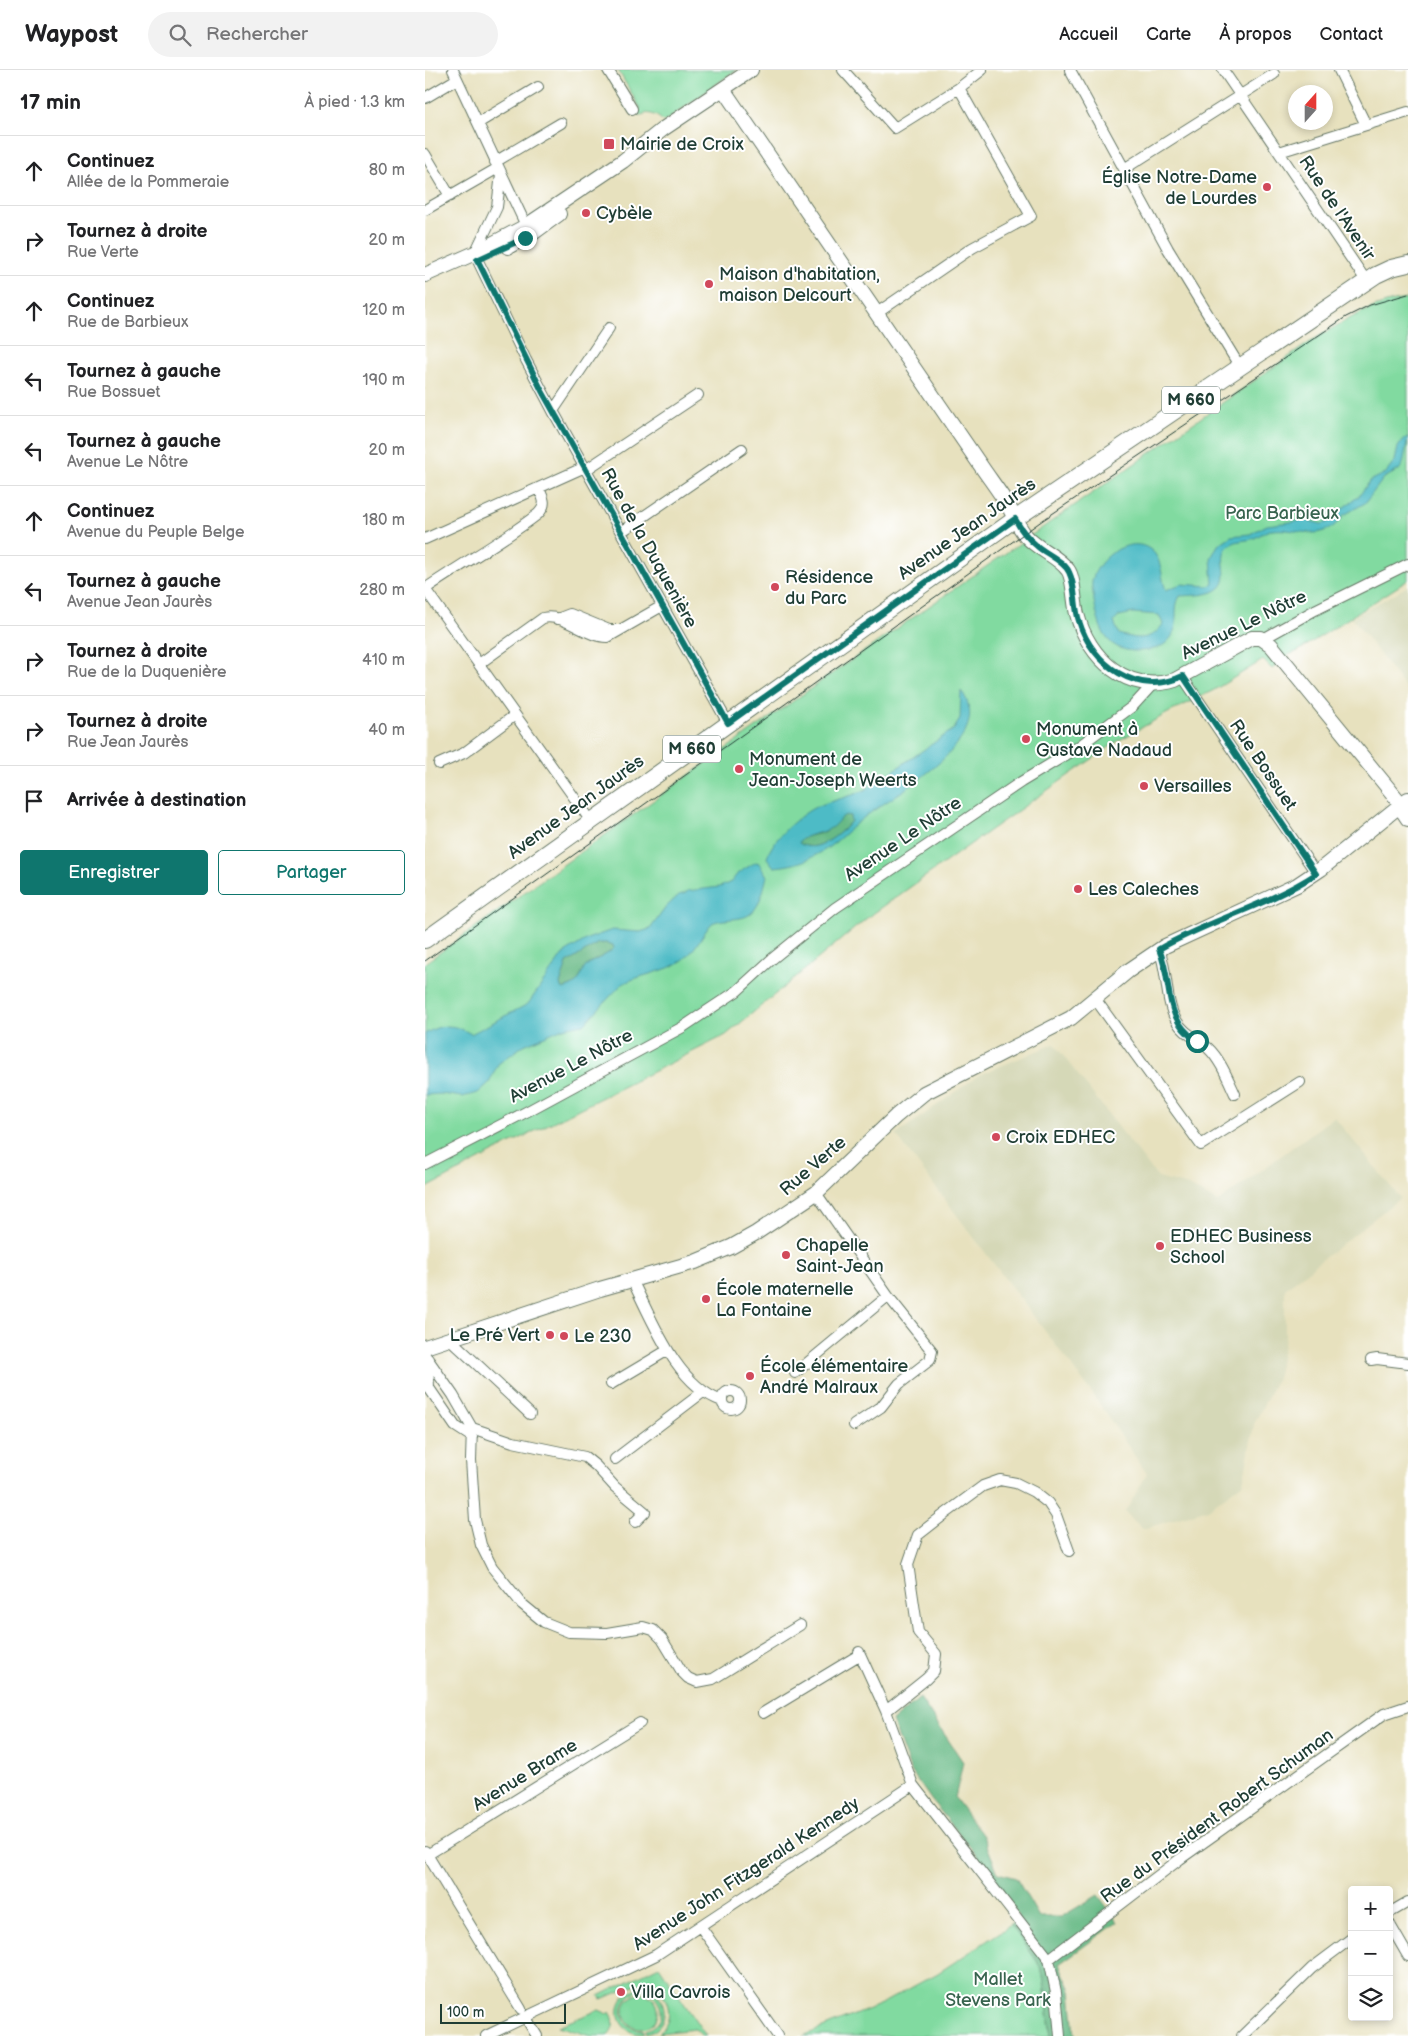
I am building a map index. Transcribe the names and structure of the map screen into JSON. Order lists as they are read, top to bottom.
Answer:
{
  "streets": {
    "main road": ["M 660", "Avenue Jean Jaurès"],
    "street": [
      "Rue de l'Avenir",
      "Rue de la Duquenière",
      "Avenue Le Nôtre",
      "Rue Bossuet",
      "Rue Verte",
      "Avenue Brame",
      "Rue du Président Robert Schuman",
      "Avenue John Fitzgerald Kennedy"
    ]
  },
  "crossings": [
    ["Rue de l'Avenir", "Avenue Jean Jaurès"],
    ["Avenue Jean Jaurès", "Rue de la Duquenière"],
    ["Avenue Le Nôtre", "Rue Bossuet"],
    ["Rue Bossuet", "Rue Verte"]
  ],
  "parks": ["Parc Barbieux", "Mallet Stevens Park"],
  "places": {
    "transit": ["Mairie de Croix"],
    "other": [
      "Église Notre-Dame de Lourdes",
      "Cybèle",
      "Maison d'habitation, maison Delcourt",
      "Résidence du Parc",
      "Monument à Gustave Nadaud",
      "Monument de Jean-Joseph Weerts",
      "Versailles",
      "Les Caleches",
      "Croix EDHEC",
      "EDHEC Business School",
      "Chapelle Saint-Jean",
      "École maternelle La Fontaine",
      "Le Pré Vert",
      "Le 230",
      "École élémentaire André Malraux",
      "Villa Cavrois"
    ]
  },
  "scale_bar": "100 m",
  "north": "top",
  "page": {
    "header": "Waypost",
    "search": "Rechercher",
    "nav": [
      "Accueil",
      "Carte",
      "À propos",
      "Contact"
    ],
    "heading": ["17 min", "À pied · 1.3 km"],
    "list": [
      ["Continuez", "Allée de la Pommeraie", "80 m"],
      ["Tournez à droite", "Rue Verte", "20 m"],
      ["Continuez", "Rue de Barbieux", "120 m"],
      ["Tournez à gauche", "Rue Bossuet", "190 m"],
      ["Tournez à gauche", "Avenue Le Nôtre", "20 m"],
      ["Continuez", "Avenue du Peuple Belge", "180 m"],
      ["Tournez à gauche", "Avenue Jean Jaurès", "280 m"],
      ["Tournez à droite", "Rue de la Duquenière", "410 m"],
      ["Tournez à droite", "Rue Jean Jaurès", "40 m"],
      "Arrivée à destination"
    ],
    "buttons": ["Enregistrer", "Partager"],
    "map_buttons": ["+", "−"],
    "scale": "100 m"
  }
}
